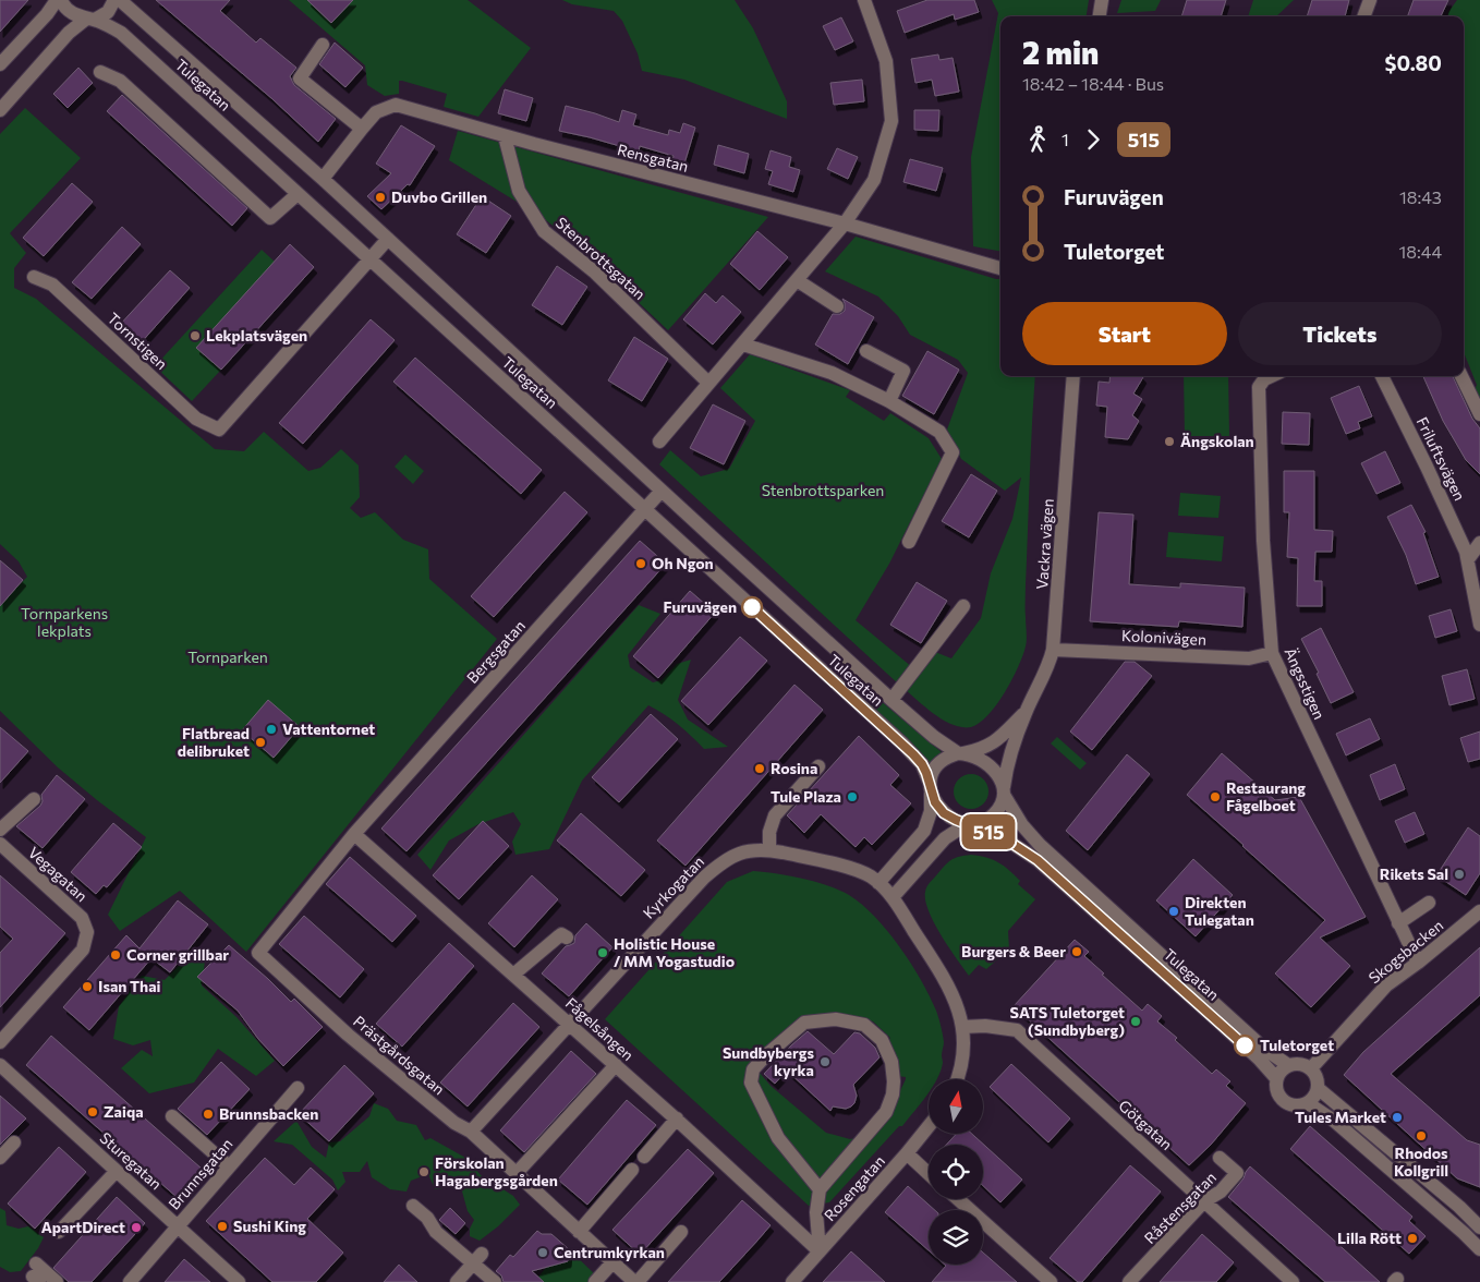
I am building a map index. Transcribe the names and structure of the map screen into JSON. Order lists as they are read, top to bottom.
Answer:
{
  "streets": {
    "street": [
      "Tulegatan",
      "Rensgatan",
      "Stenbrottsgatan",
      "Tornstigen",
      "Friluftsvägen",
      "Vackra vägen",
      "Kolonivägen",
      "Bergsgatan",
      "Ängsstigen",
      "Vegagatan",
      "Kyrkogatan",
      "Skogsbacken",
      "Fågelsången",
      "Prästgårdsgatan",
      "Götgatan",
      "Sturegatan",
      "Brunnsgatan",
      "Rosengatan",
      "Råstensgatan"
    ]
  },
  "crossings": [
    ["Tulegatan", "Rensgatan"],
    ["Tulegatan", "Tornstigen"],
    ["Tulegatan", "Vackra vägen"],
    ["Tulegatan", "Bergsgatan"],
    ["Tulegatan", "Skogsbacken"],
    ["Rensgatan", "Stenbrottsgatan"],
    ["Vackra vägen", "Kolonivägen"],
    ["Kolonivägen", "Ängsstigen"],
    ["Bergsgatan", "Fågelsången"],
    ["Bergsgatan", "Prästgårdsgatan"],
    ["Ängsstigen", "Skogsbacken"],
    ["Kyrkogatan", "Fågelsången"],
    ["Kyrkogatan", "Prästgårdsgatan"],
    ["Fågelsången", "Prästgårdsgatan"],
    ["Fågelsången", "Rosengatan"],
    ["Götgatan", "Råstensgatan"],
    ["Sturegatan", "Brunnsgatan"]
  ],
  "parks": ["Stenbrottsparken", "Tornparkens lekplats", "Tornparken"],
  "places": [
    "Duvbo Grillen",
    "Lekplatsvägen",
    "Ängskolan",
    "Oh Ngon",
    "Furuvägen",
    "Vattentornet",
    "Flatbread delibruket",
    "Rosina",
    "Tule Plaza",
    "Restaurang Fågelboet",
    "Rikets Sal",
    "Direkten Tulegatan",
    "Burgers & Beer",
    "Holistic House / MM Yogastudio",
    "Corner grillbar",
    "Isan Thai",
    "SATS Tuletorget (Sundbyberg)",
    "Tuletorget",
    "Sundbybergs kyrka",
    "Zaiqa",
    "Brunnsbacken",
    "Tules Market",
    "Rhodos Kollgrill",
    "Förskolan Hagabergsgården",
    "Sushi King",
    "ApartDirect",
    "Lilla Rött",
    "Centrumkyrkan"
  ],
  "lines": ["bus line 515"],
  "north": "top",
  "page": {
    "on_map": "515",
    "heading": ["2 min", "18:42 – 18:44 · Bus", "$0.80"],
    "legs": ["1", "515"],
    "list": [
      {
        "name": "Furuvägen",
        "value": "18:43"
      },
      {
        "name": "Tuletorget",
        "value": "18:44"
      }
    ],
    "buttons": ["Start", "Tickets"]
  }
}
